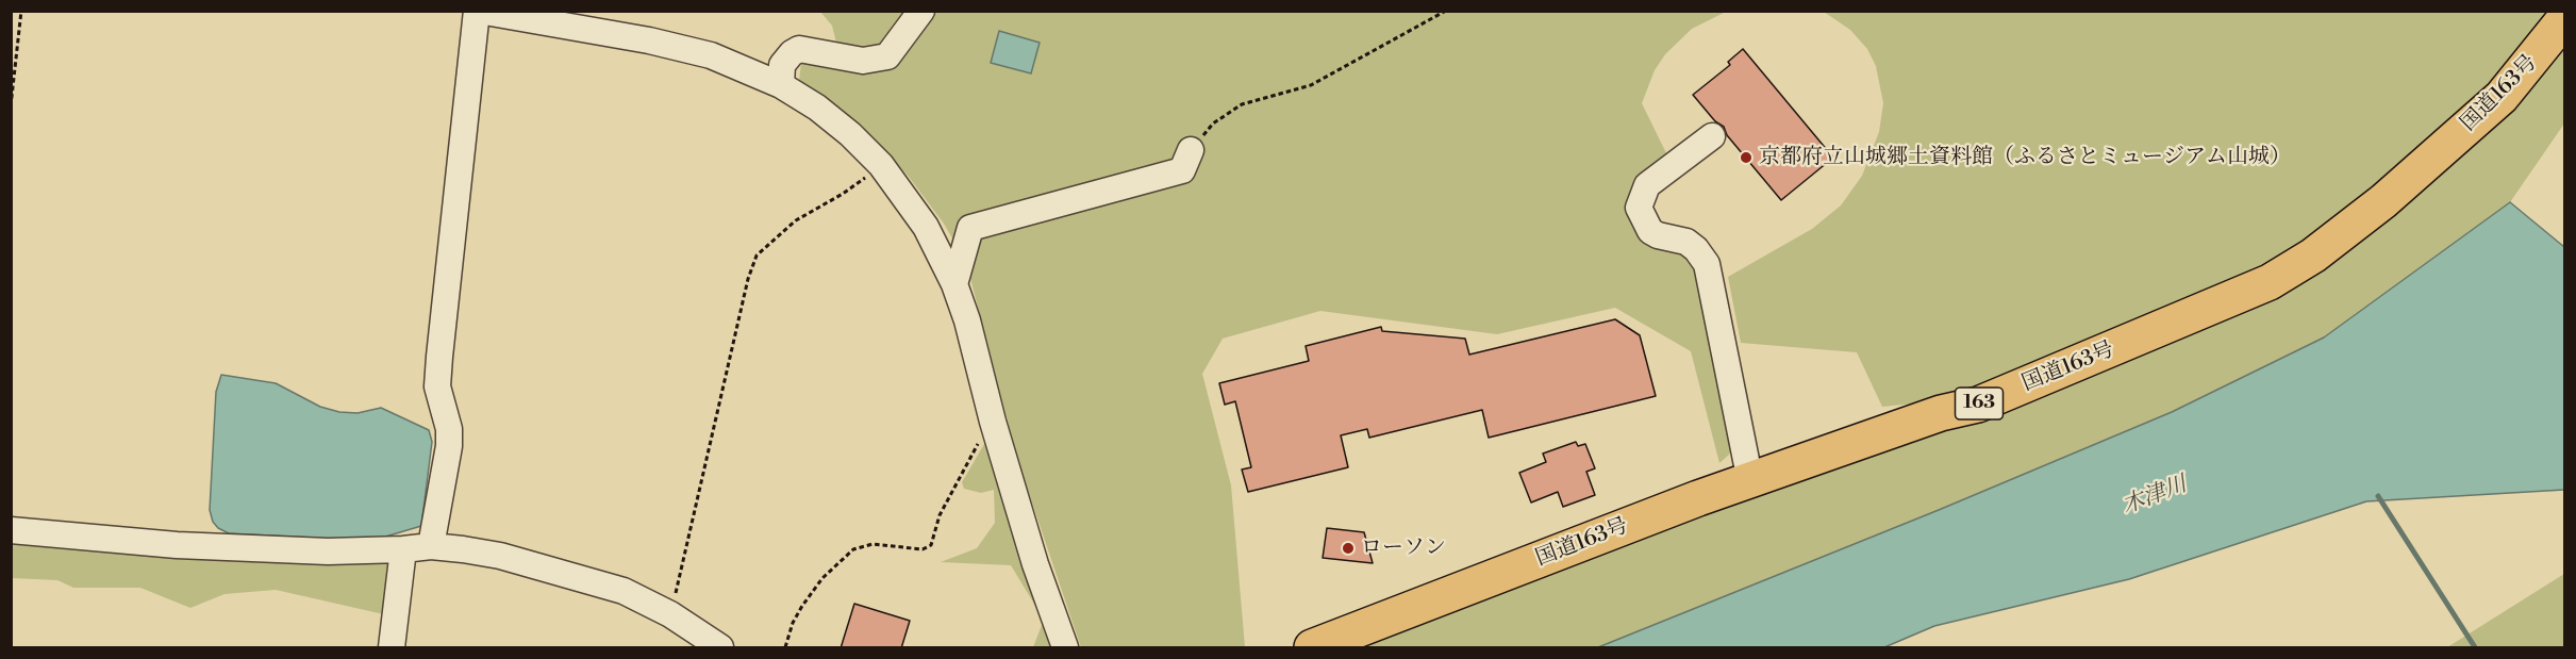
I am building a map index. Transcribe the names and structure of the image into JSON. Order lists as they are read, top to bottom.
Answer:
{
  "streets": {
    "highway": ["国道163号", "163"]
  },
  "water": ["木津川"],
  "places": ["京都府立山城郷土資料館（ふるさとミュージアム山城）", "ローソン"]
}
